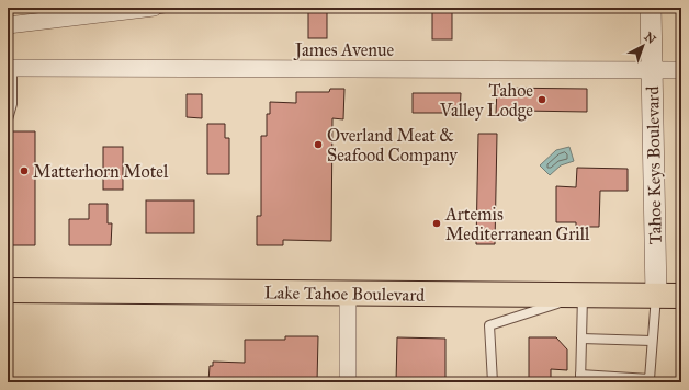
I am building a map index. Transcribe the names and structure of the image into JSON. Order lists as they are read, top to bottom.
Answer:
{
  "streets": {
    "highway": ["Lake Tahoe Boulevard"],
    "street": ["James Avenue", "Tahoe Keys Boulevard"]
  },
  "crossings": [
    ["James Avenue", "Tahoe Keys Boulevard"],
    ["Tahoe Keys Boulevard", "Lake Tahoe Boulevard"]
  ],
  "places": [
    "Tahoe Valley Lodge",
    "Overland Meat & Seafood Company",
    "Matterhorn Motel",
    "Artemis Mediterranean Grill"
  ],
  "north": "top right"
}
